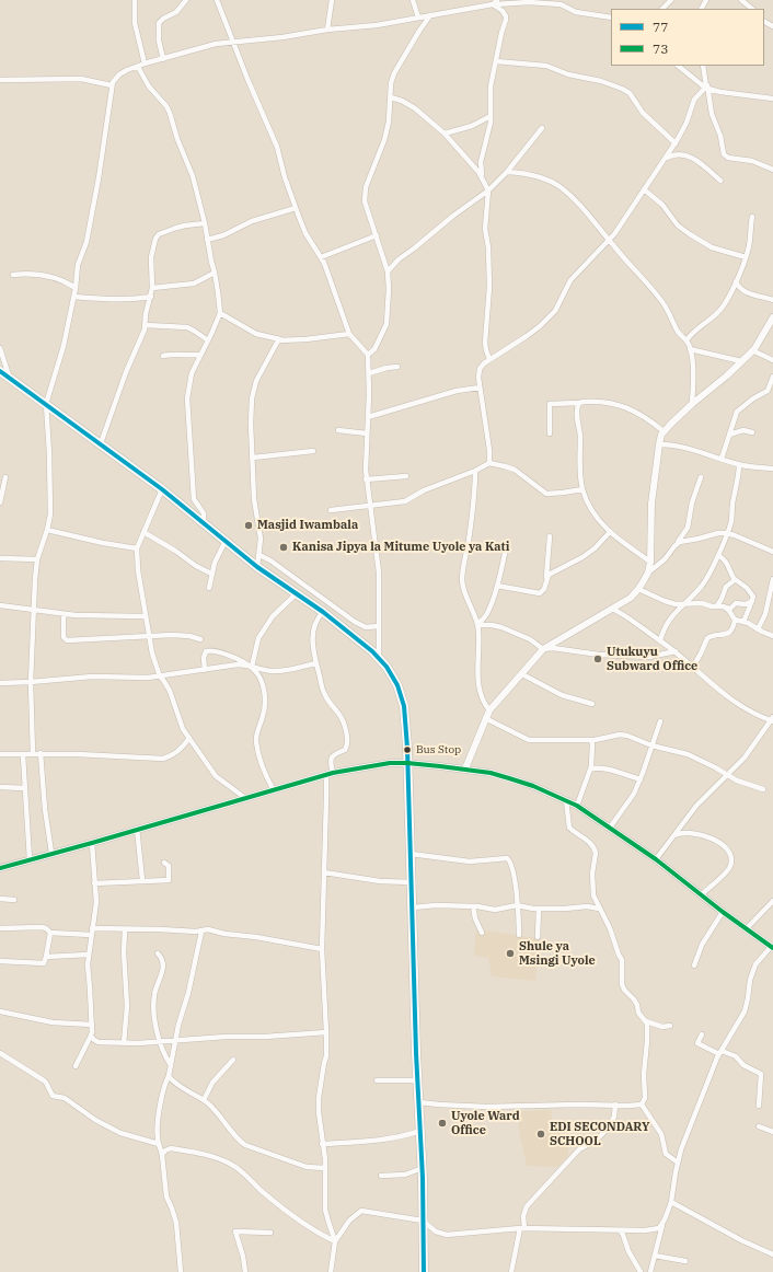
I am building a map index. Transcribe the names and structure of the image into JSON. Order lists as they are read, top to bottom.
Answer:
{
  "places": [
    "Masjid Iwambala",
    "Kanisa Jipya la Mitume Uyole ya Kati",
    "Utukuyu Subward Office",
    "Bus Stop",
    "Shule ya Msingi Uyole",
    "Uyole Ward Office",
    "EDI SECONDARY SCHOOL"
  ],
  "lines": ["transit line 77", "transit line 73"],
  "legend": ["77", "73"]
}
